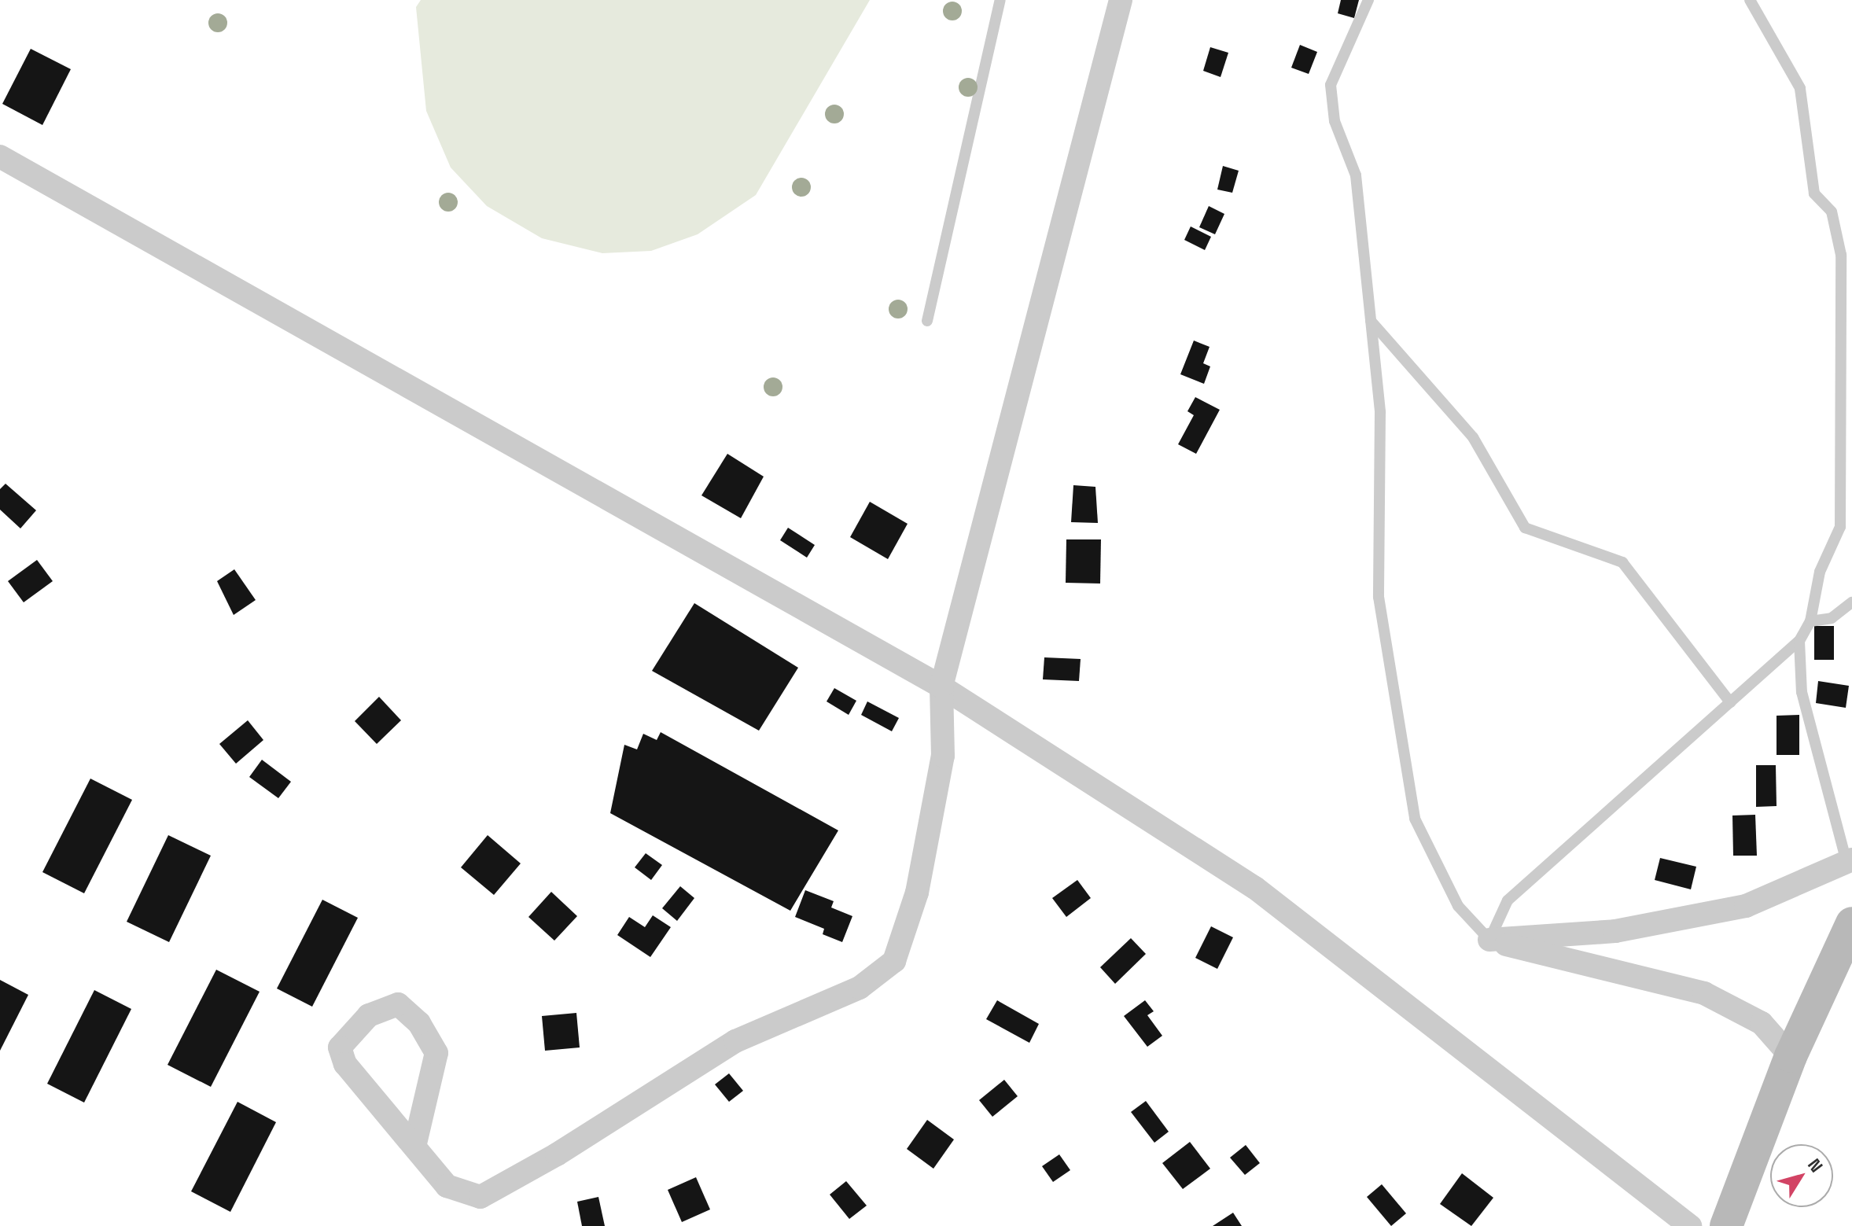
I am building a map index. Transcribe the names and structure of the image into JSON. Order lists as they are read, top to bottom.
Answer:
{
  "north": "top right"
}
